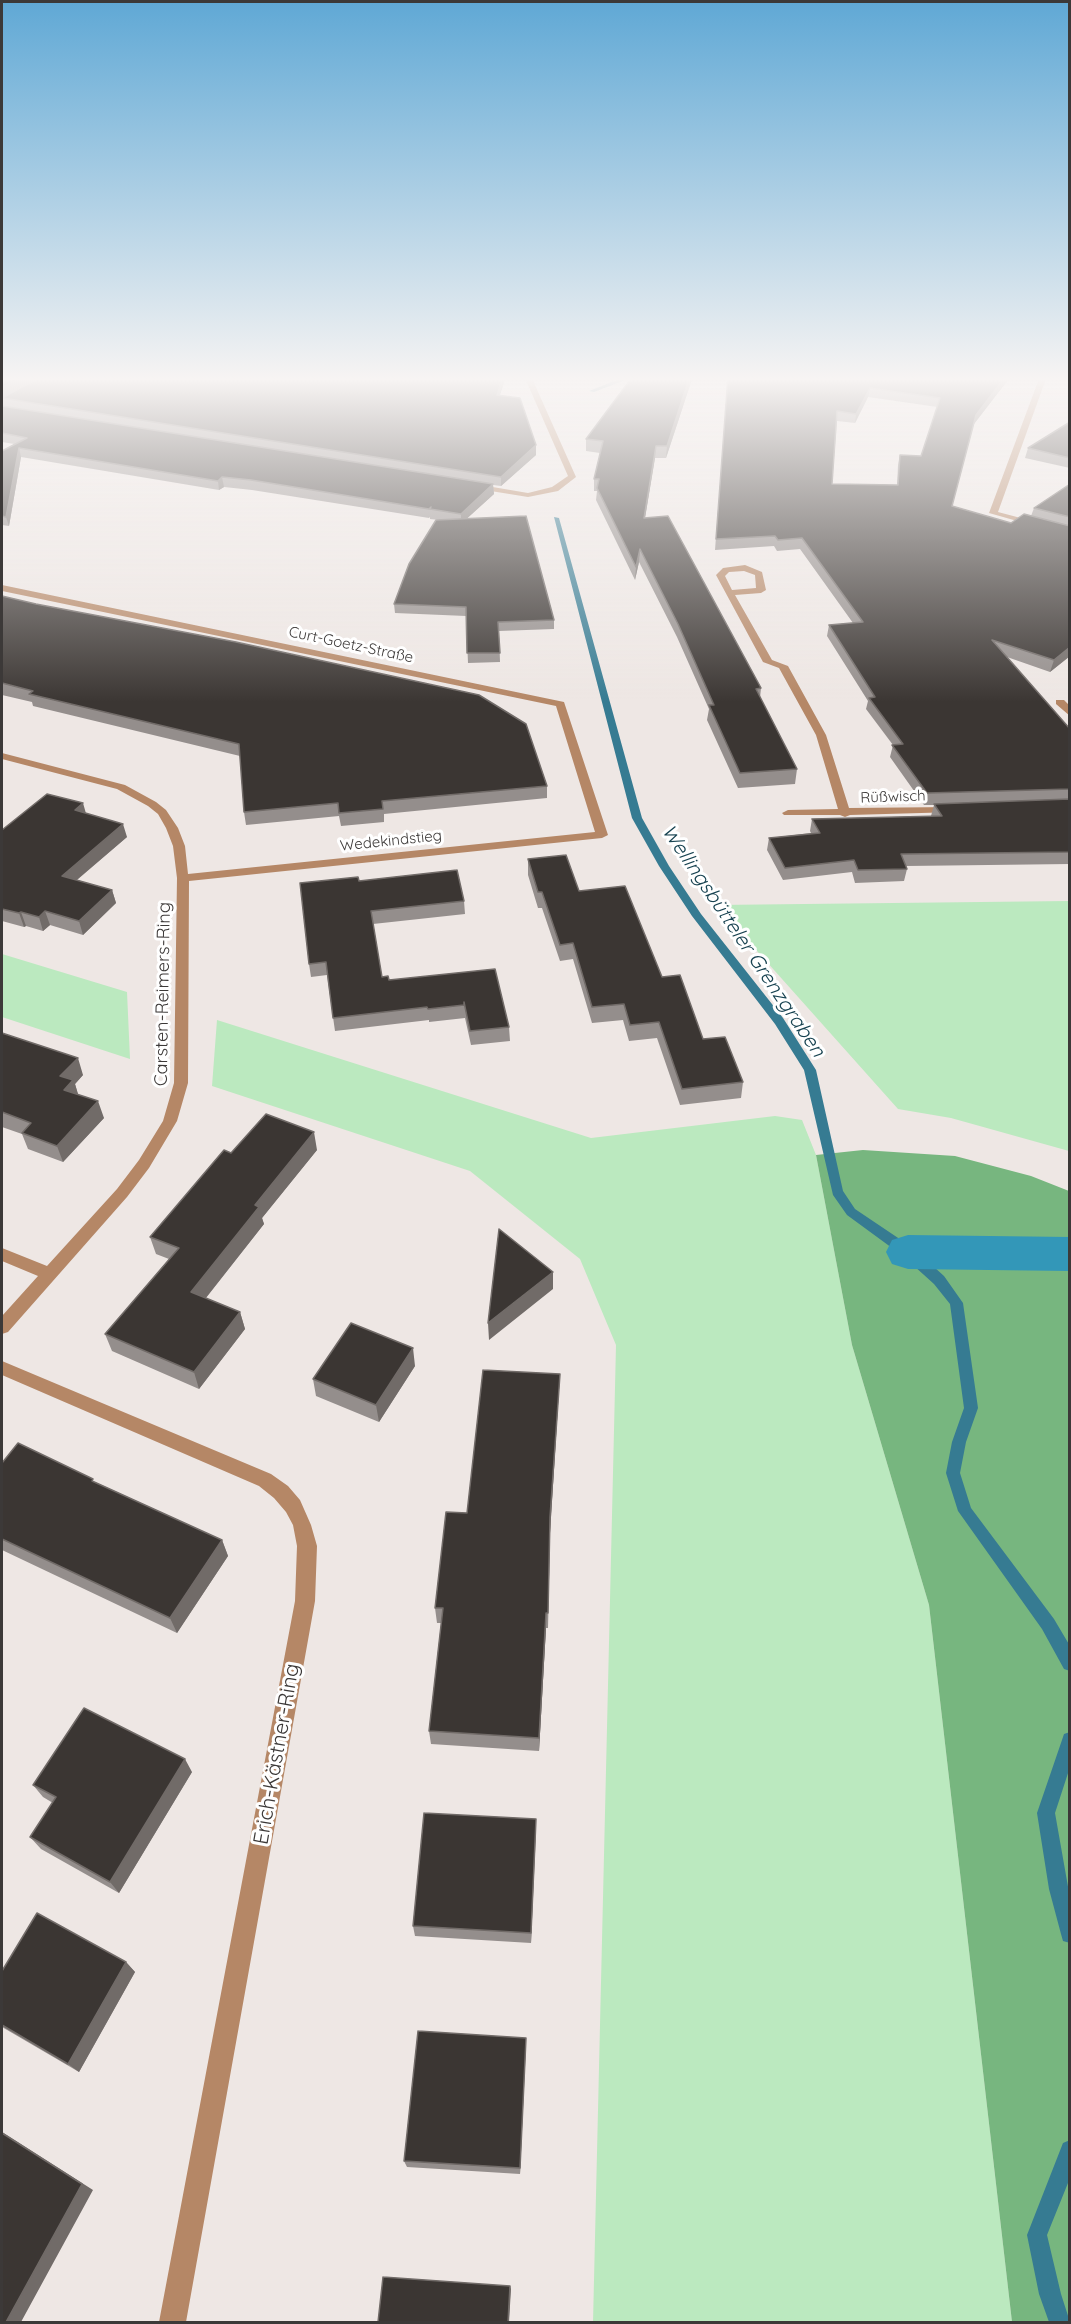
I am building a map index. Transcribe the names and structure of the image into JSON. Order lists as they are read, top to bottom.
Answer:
{
  "streets": {
    "street": [
      "Curt-Goetz-Straße",
      "Rüßwisch",
      "Wedekindstieg",
      "Carsten-Reimers-Ring",
      "Erich-Kästner-Ring"
    ]
  },
  "crossings": [
    ["Curt-Goetz-Straße", "Wedekindstieg"],
    ["Wedekindstieg", "Carsten-Reimers-Ring"]
  ],
  "water": ["Wellingsbütteler Grenzgraben"]
}
